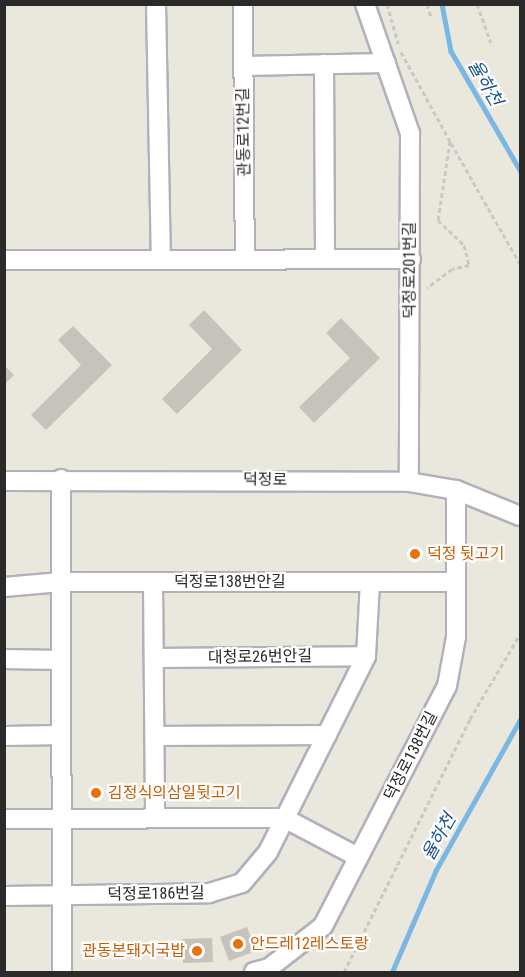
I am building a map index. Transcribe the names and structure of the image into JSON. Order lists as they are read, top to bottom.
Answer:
{
  "streets": {
    "street": [
      "관동로12번길",
      "덕정로201번길",
      "덕정로",
      "덕정로138번안길",
      "대청로26번안길",
      "덕정로138번길",
      "덕정로186번길"
    ]
  },
  "crossings": [
    ["덕정로201번길", "덕정로"],
    ["덕정로", "덕정로138번길"],
    ["덕정로138번안길", "덕정로138번길"]
  ],
  "water": ["율하천"],
  "places": [
    "덕정 뒷고기",
    "김정식의삼일뒷고기",
    "안드레12레스토랑",
    "관동본돼지국밥"
  ]
}
